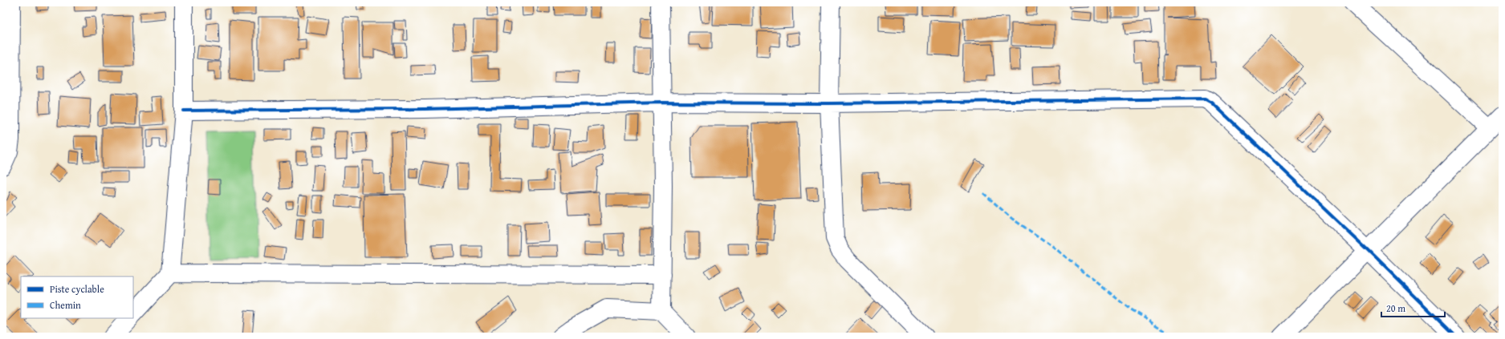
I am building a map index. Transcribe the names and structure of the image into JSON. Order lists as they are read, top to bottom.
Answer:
{
  "legend": ["Piste cyclable", "Chemin"],
  "scale_bar": "20 m"
}
